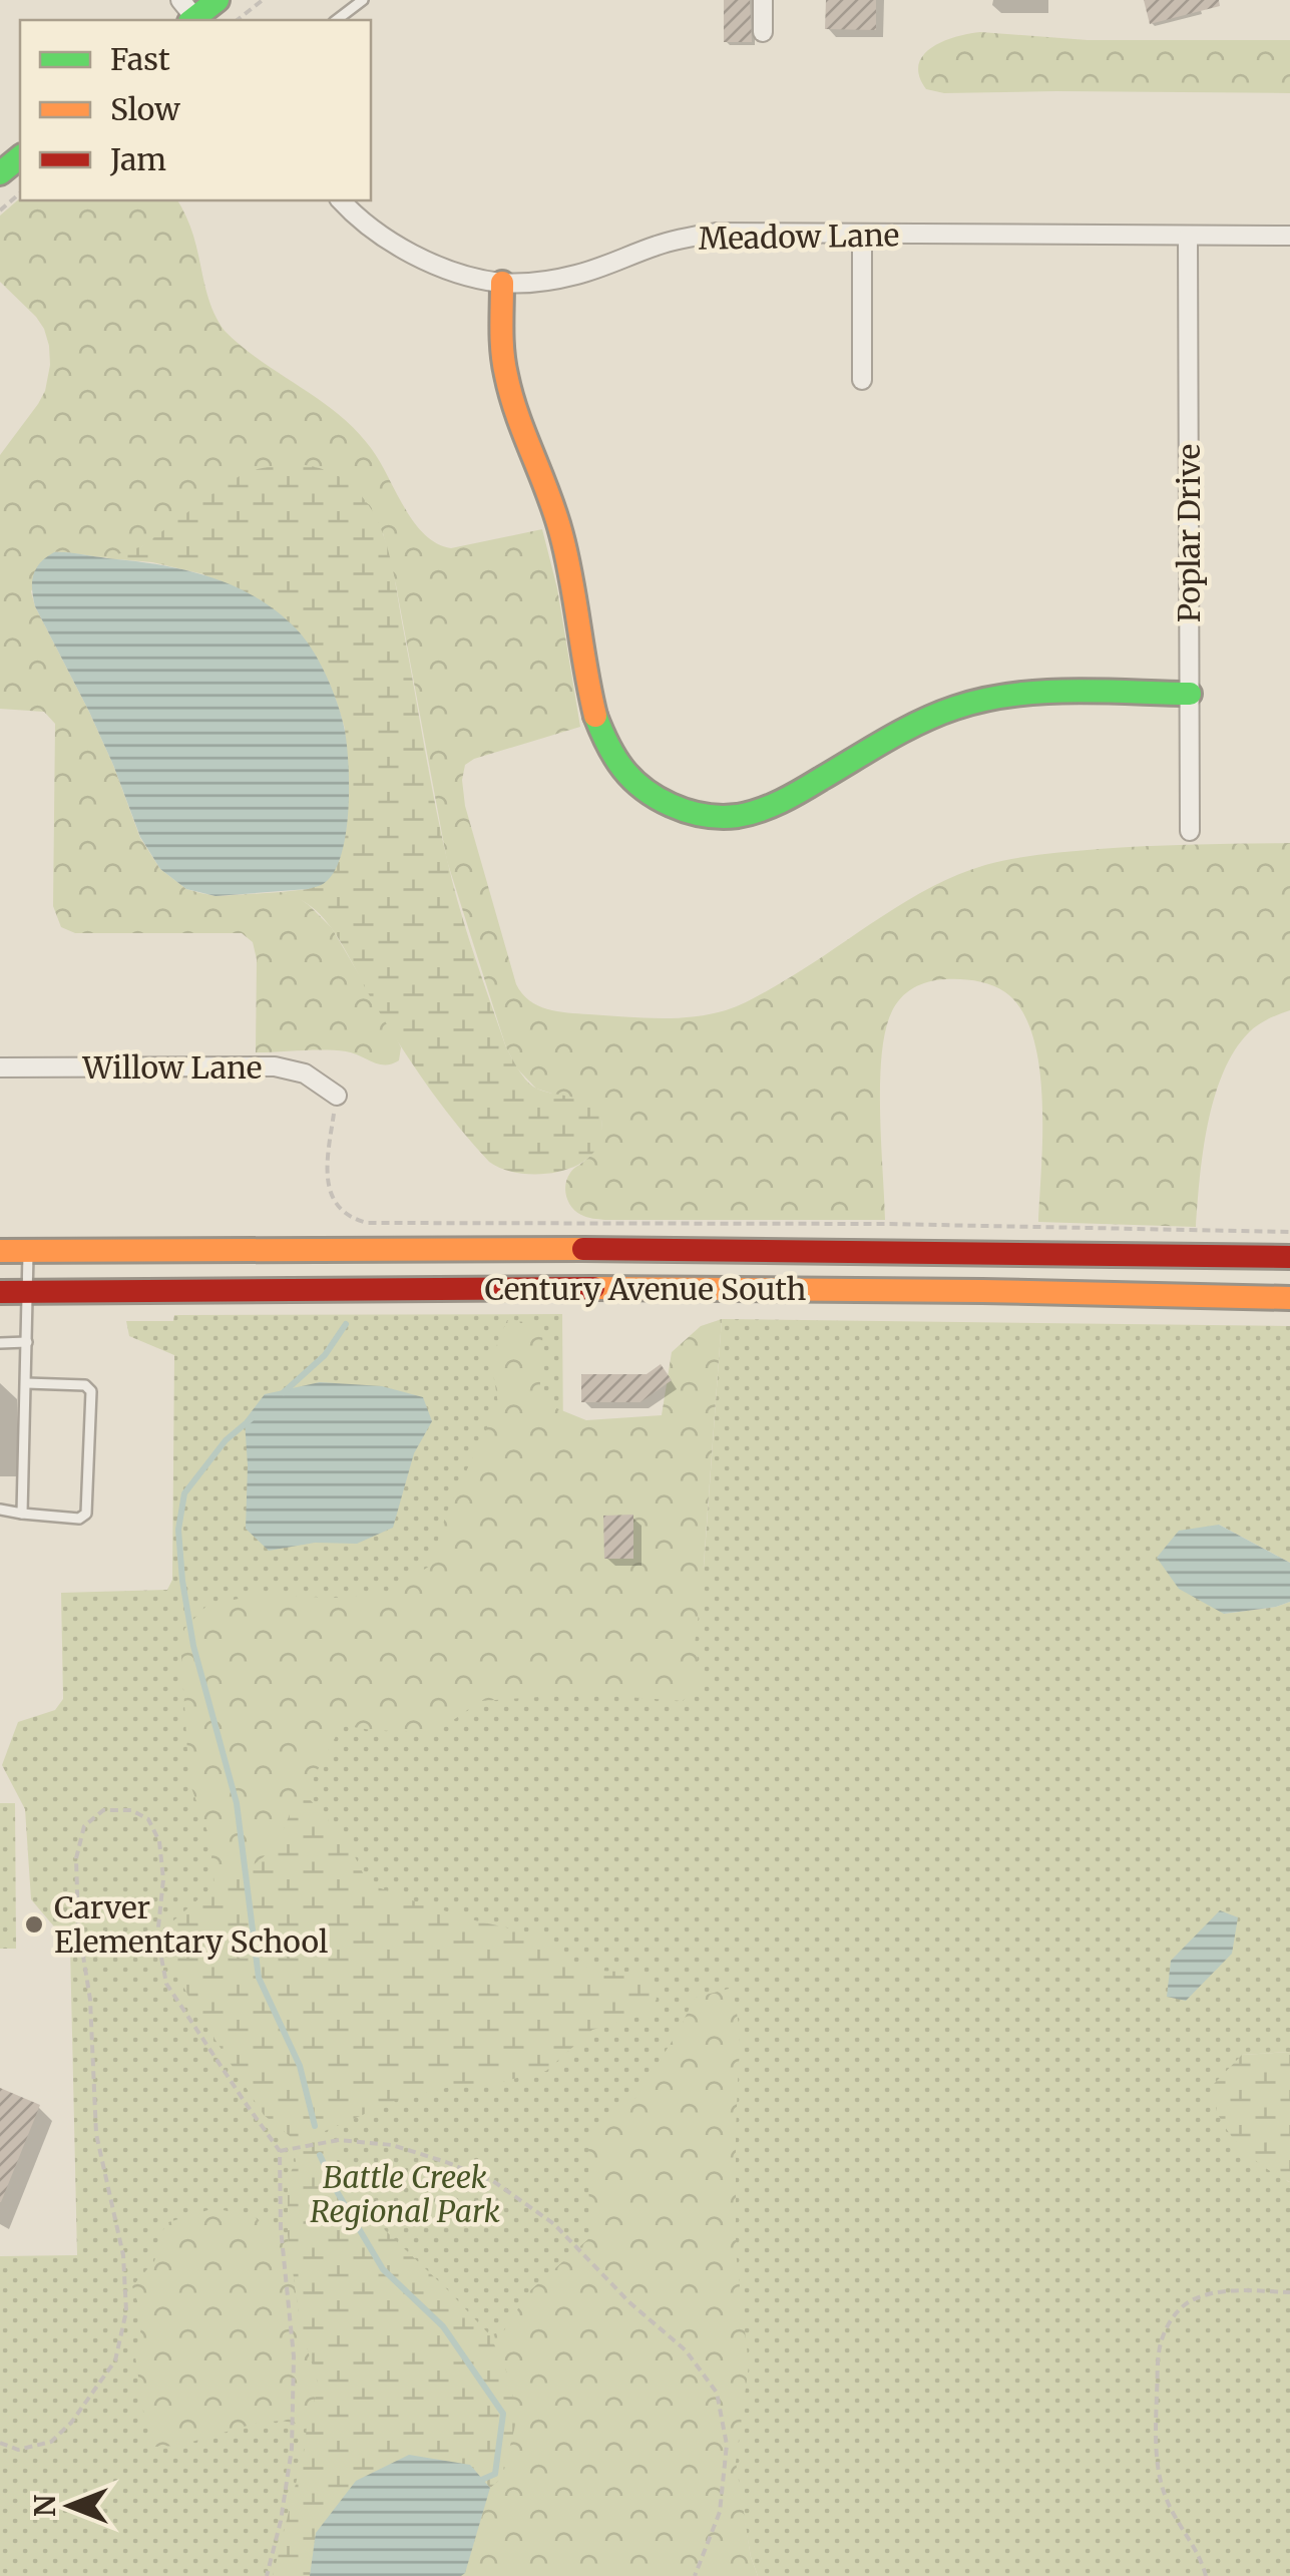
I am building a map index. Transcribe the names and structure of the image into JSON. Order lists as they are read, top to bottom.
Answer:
{
  "streets": {
    "main road": ["Century Avenue South"],
    "street": ["Meadow Lane", "Poplar Drive", "Willow Lane"]
  },
  "crossings": [
    ["Meadow Lane", "Poplar Drive"]
  ],
  "parks": ["Battle Creek Regional Park"],
  "places": ["Carver Elementary School"],
  "legend": ["Fast", "Slow", "Jam"],
  "north": "left"
}
